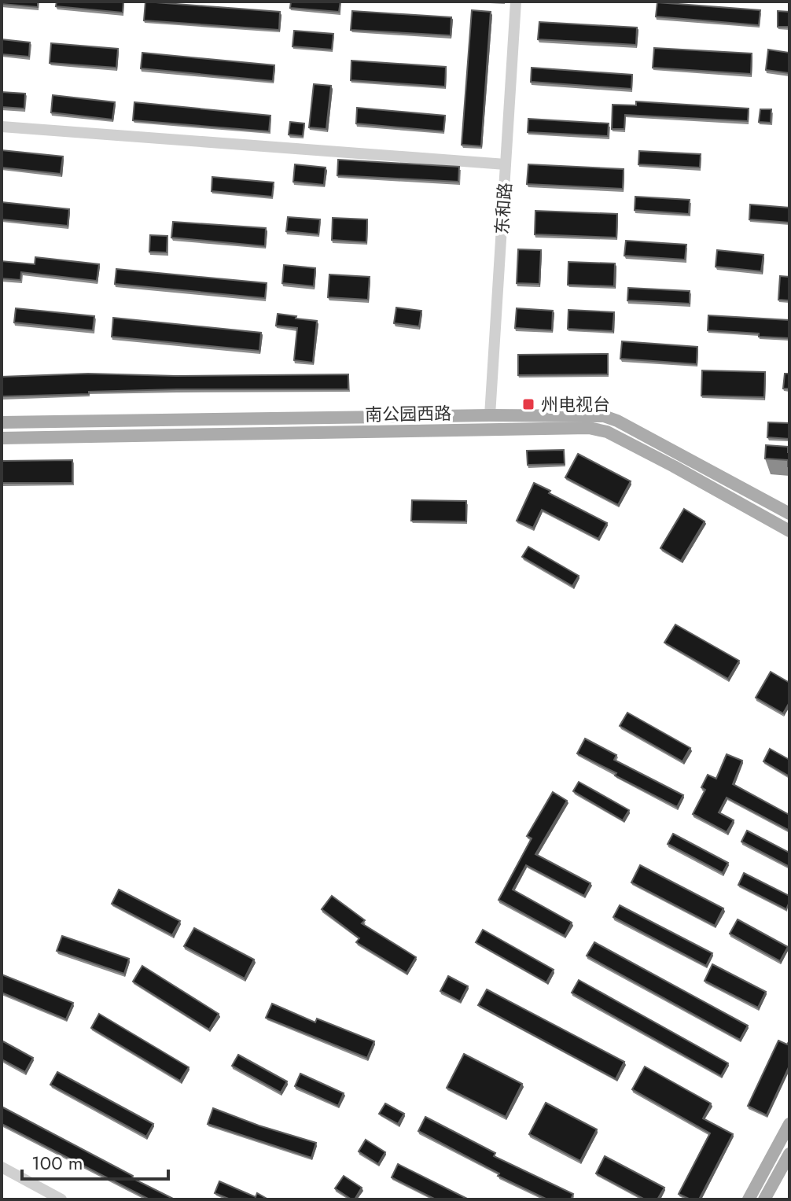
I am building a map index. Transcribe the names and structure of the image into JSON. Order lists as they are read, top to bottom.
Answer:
{
  "streets": {
    "main road": ["南公园西路"],
    "street": ["东和路"]
  },
  "crossings": [
    ["东和路", "南公园西路"]
  ],
  "places": {
    "transit": ["州电视台"]
  },
  "scale_bar": "100 m"
}
